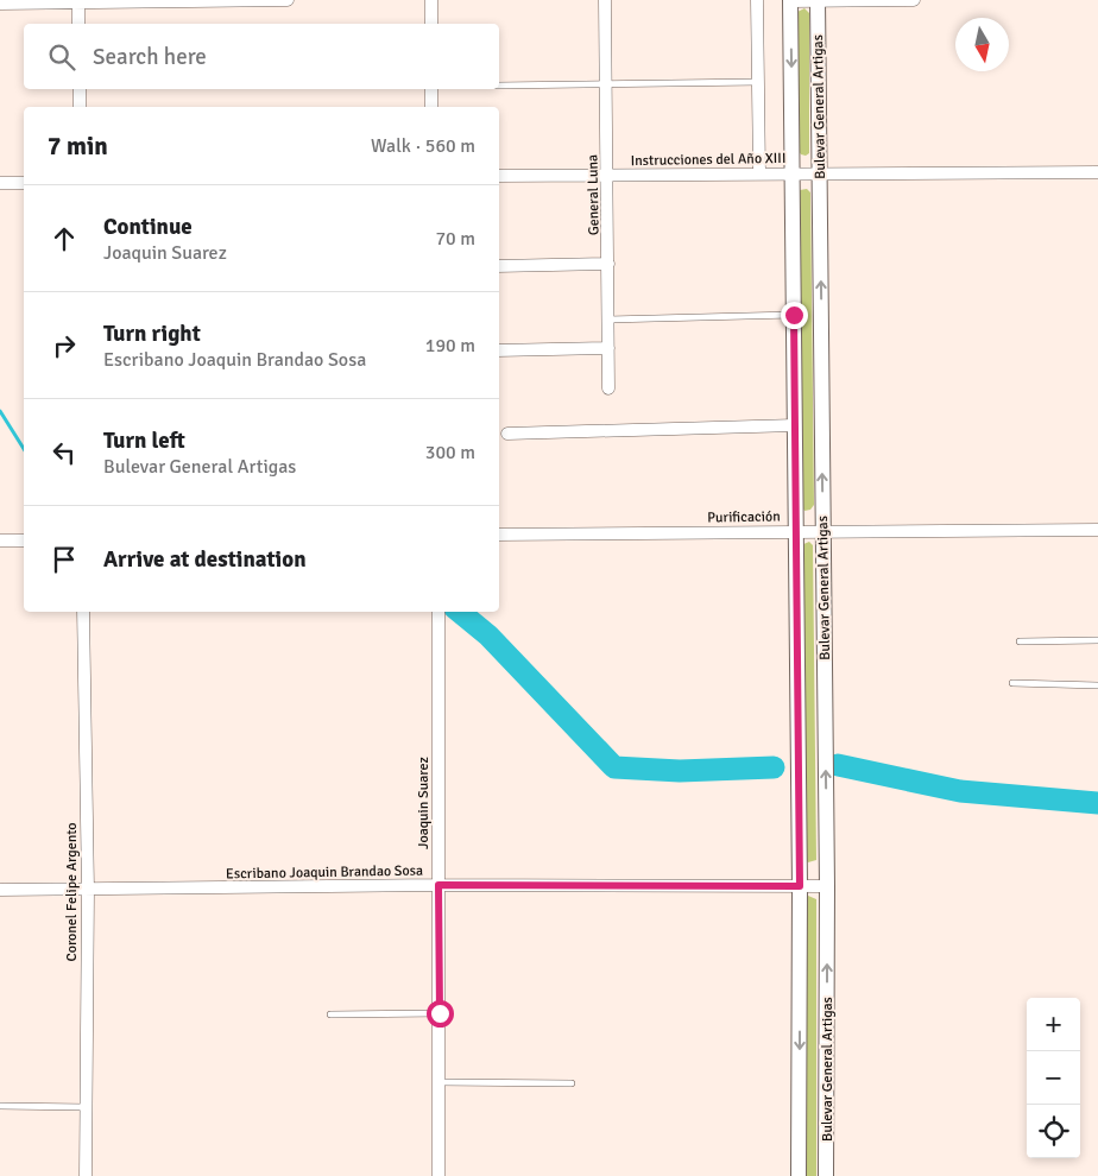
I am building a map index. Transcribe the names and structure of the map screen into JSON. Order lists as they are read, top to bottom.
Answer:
{
  "streets": {
    "street": [
      "Bulevar General Artigas",
      "Instrucciones del Año XIII",
      "General Luna",
      "Purificación",
      "Joaquin Suarez",
      "Escribano Joaquin Brandao Sosa",
      "Coronel Felipe Argento"
    ]
  },
  "crossings": [
    ["Bulevar General Artigas", "Instrucciones del Año XIII"],
    ["Bulevar General Artigas", "Purificación"],
    ["Bulevar General Artigas", "Escribano Joaquin Brandao Sosa"],
    ["Instrucciones del Año XIII", "General Luna"],
    ["Joaquin Suarez", "Escribano Joaquin Brandao Sosa"],
    ["Escribano Joaquin Brandao Sosa", "Coronel Felipe Argento"]
  ],
  "north": "bottom",
  "page": {
    "search": "Search here",
    "heading": ["7 min", "Walk · 560 m"],
    "list": [
      ["Continue", "Joaquin Suarez", "70 m"],
      ["Turn right", "Escribano Joaquin Brandao Sosa", "190 m"],
      ["Turn left", "Bulevar General Artigas", "300 m"],
      "Arrive at destination"
    ],
    "map_buttons": ["+", "−"]
  }
}
